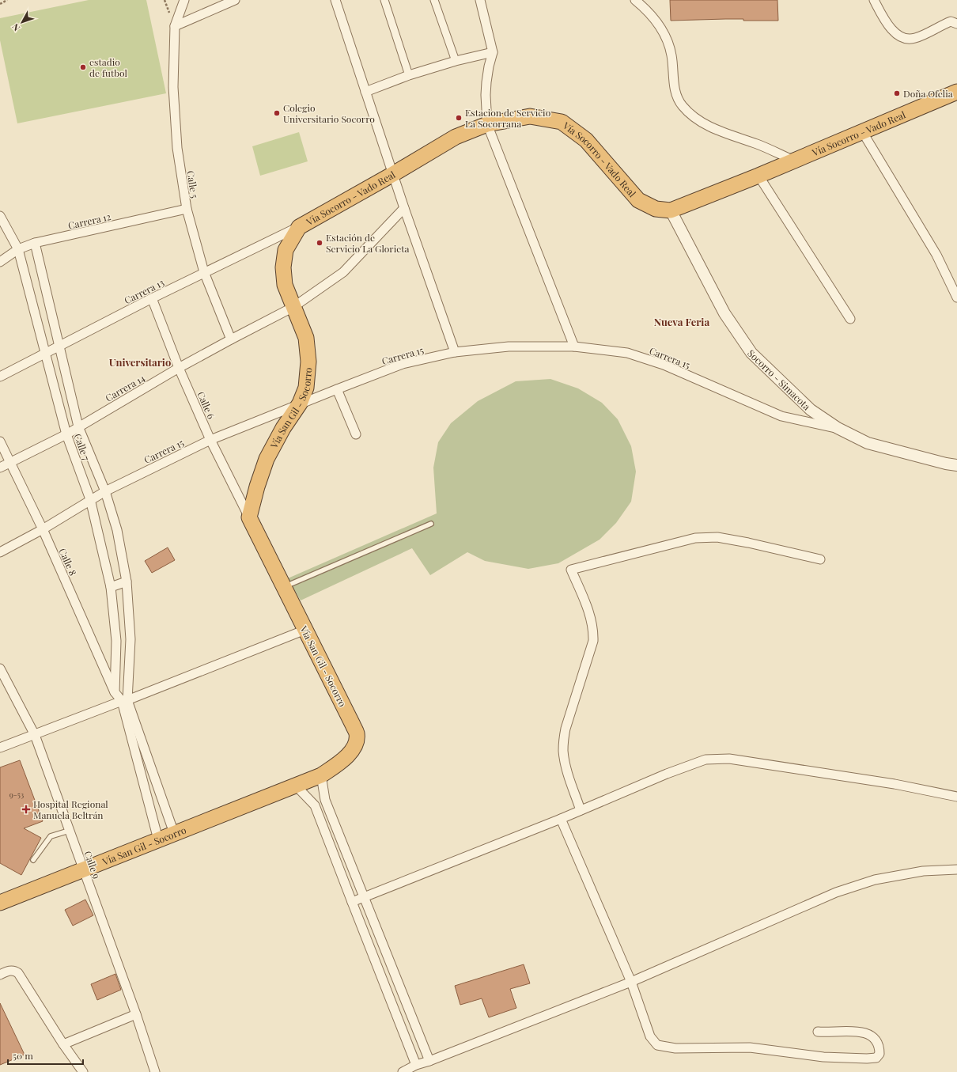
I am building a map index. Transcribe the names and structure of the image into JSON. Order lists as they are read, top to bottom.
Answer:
{
  "streets": {
    "highway": ["Vía Socorro - Vado Real", "Vía San Gil - Socorro"],
    "street": [
      "Calle 5",
      "Carrera 12",
      "Carrera 13",
      "Carrera 15",
      "Socorro - Simacota",
      "Carrera 14",
      "Calle 6",
      "Calle 7",
      "Calle 8",
      "Calle 9"
    ]
  },
  "crossings": [
    ["Vía Socorro - Vado Real", "Carrera 13"],
    ["Vía Socorro - Vado Real", "Socorro - Simacota"],
    ["Vía Socorro - Vado Real", "Vía San Gil - Socorro"],
    ["Calle 5", "Carrera 12"],
    ["Calle 5", "Carrera 13"],
    ["Calle 5", "Carrera 14"],
    ["Carrera 12", "Calle 7"],
    ["Carrera 13", "Calle 6"],
    ["Carrera 13", "Vía San Gil - Socorro"],
    ["Carrera 13", "Calle 7"],
    ["Carrera 15", "Socorro - Simacota"],
    ["Carrera 15", "Calle 6"],
    ["Carrera 15", "Vía San Gil - Socorro"],
    ["Carrera 15", "Calle 7"],
    ["Carrera 15", "Calle 8"],
    ["Carrera 14", "Calle 6"],
    ["Carrera 14", "Vía San Gil - Socorro"],
    ["Carrera 14", "Calle 7"],
    ["Carrera 14", "Calle 8"],
    ["Calle 6", "Vía San Gil - Socorro"],
    ["Vía San Gil - Socorro", "Calle 9"],
    ["Calle 7", "Calle 8"]
  ],
  "districts": ["Nueva Feria", "Universitario"],
  "places": {
    "other": [
      "estadio de futbol",
      "Doña Ofelia",
      "Colegio Universitario Socorro",
      "Estacion de Servicio La Socorrana",
      "Estación de Servicio La Glorieta"
    ],
    "health": ["Hospital Regional Manuela Beltrán"]
  },
  "house_numbers": ["9-53"],
  "scale_bar": "50 m",
  "north": "bottom left"
}
